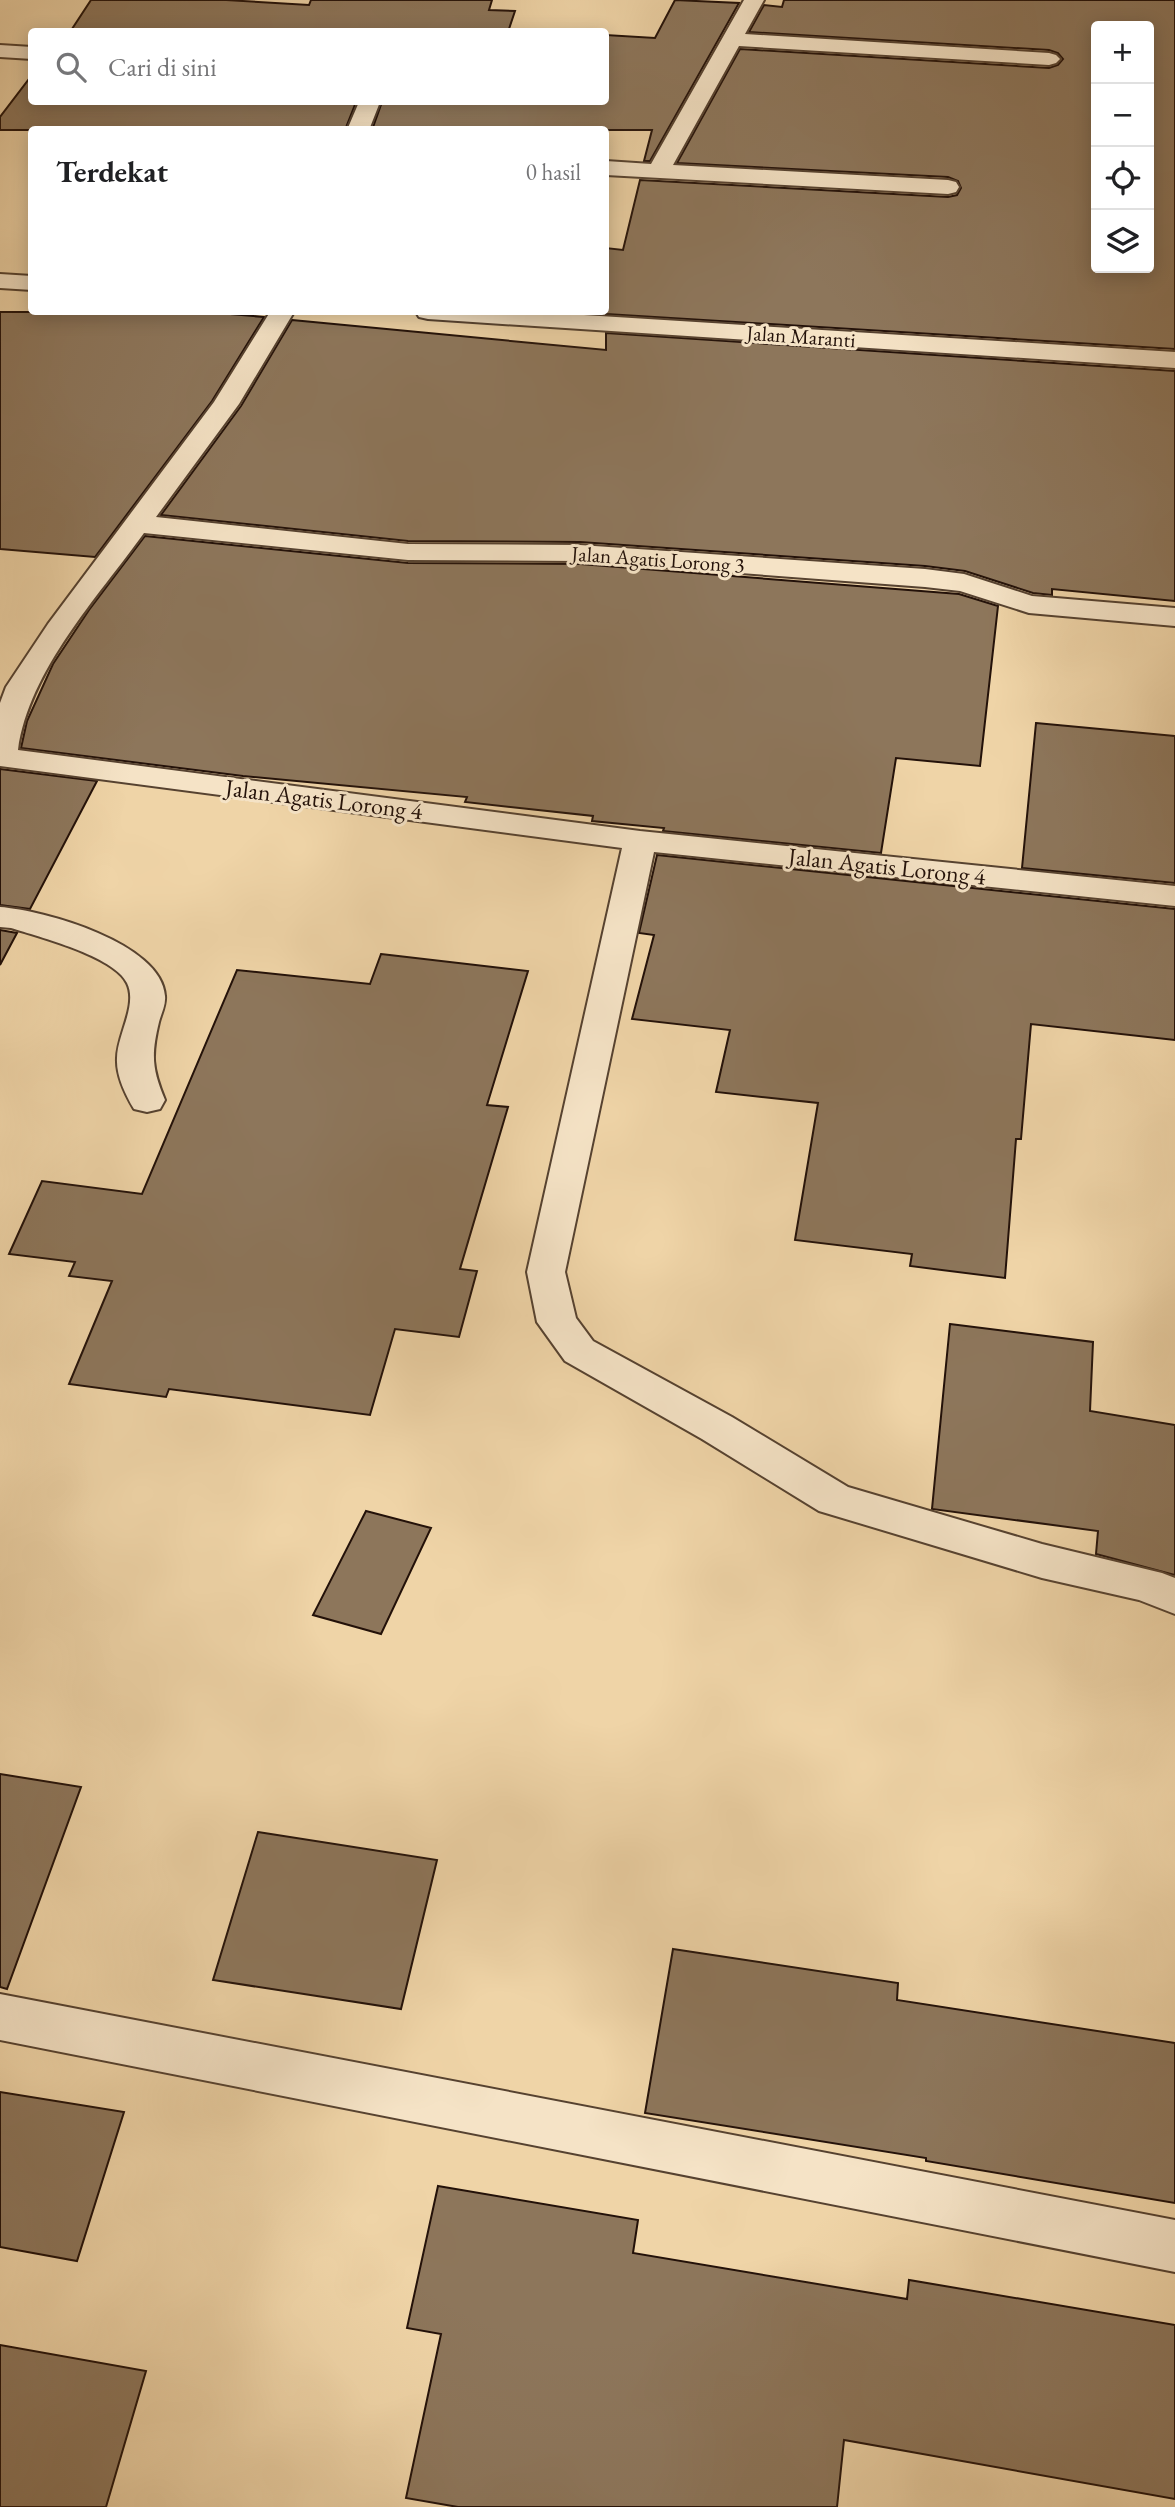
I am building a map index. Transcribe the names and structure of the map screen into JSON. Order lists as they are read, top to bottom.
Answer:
{
  "streets": {
    "street": ["Jalan Maranti", "Jalan Agatis Lorong 3", "Jalan Agatis Lorong 4"]
  },
  "crossings": [
    ["Jalan Agatis Lorong 3", "Jalan Agatis Lorong 4"]
  ],
  "page": {
    "map_buttons": ["+", "−"],
    "search": "Cari di sini",
    "heading": ["Terdekat", "0 hasil"]
  }
}
